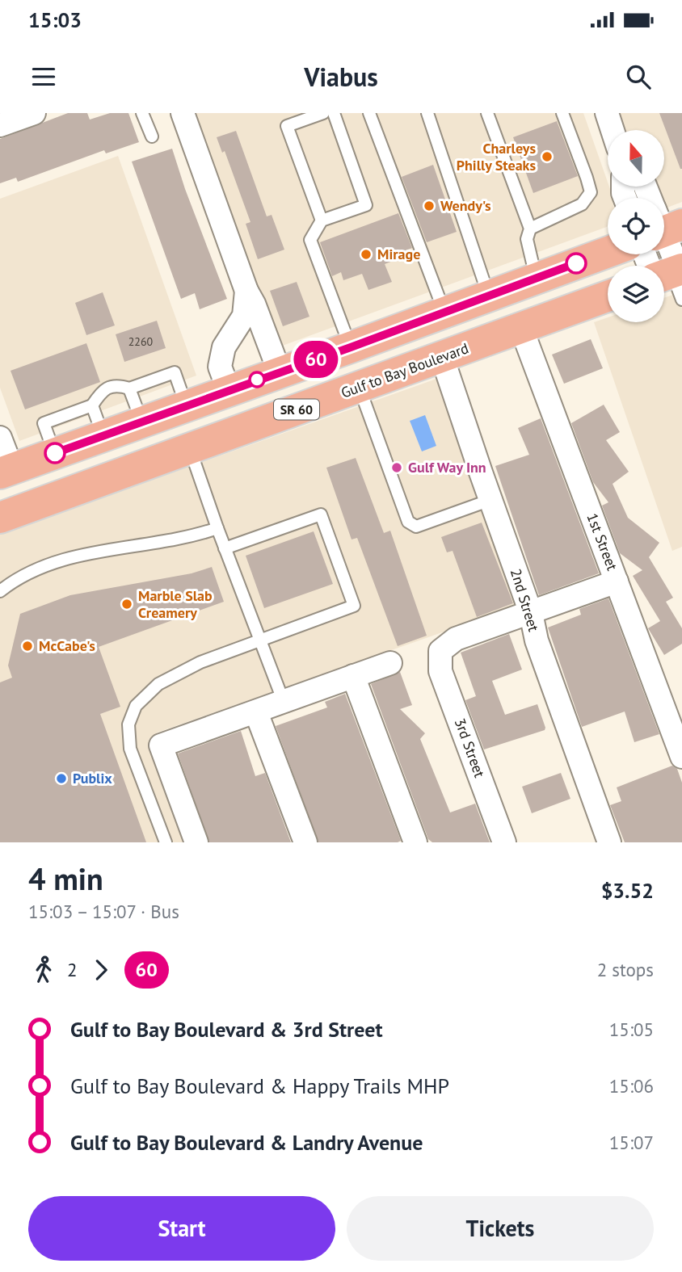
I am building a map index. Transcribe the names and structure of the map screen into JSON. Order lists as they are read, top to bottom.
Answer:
{
  "streets": {
    "main road": ["Gulf to Bay Boulevard", "SR 60"],
    "street": ["1st Street", "2nd Street", "3rd Street"]
  },
  "crossings": [
    ["Gulf to Bay Boulevard", "1st Street"],
    ["Gulf to Bay Boulevard", "2nd Street"],
    ["2nd Street", "3rd Street"]
  ],
  "places": [
    "Charleys Philly Steaks",
    "Wendy's",
    "Mirage",
    "Gulf Way Inn",
    "Marble Slab Creamery",
    "McCabe's",
    "Publix"
  ],
  "lines": ["bus line 60"],
  "house_numbers": ["2260"],
  "north": "top",
  "page": {
    "status": "15:03",
    "header": "Viabus",
    "on_map": "60",
    "heading": ["4 min", "15:03 – 15:07 · Bus", "$3.52"],
    "legs": ["2", "60", "2 stops"],
    "list": [
      {
        "name": "Gulf to Bay Boulevard & 3rd Street",
        "value": "15:05"
      },
      {
        "name": "Gulf to Bay Boulevard & Happy Trails MHP",
        "value": "15:06"
      },
      {
        "name": "Gulf to Bay Boulevard & Landry Avenue",
        "value": "15:07"
      }
    ],
    "buttons": ["Start", "Tickets"]
  }
}
